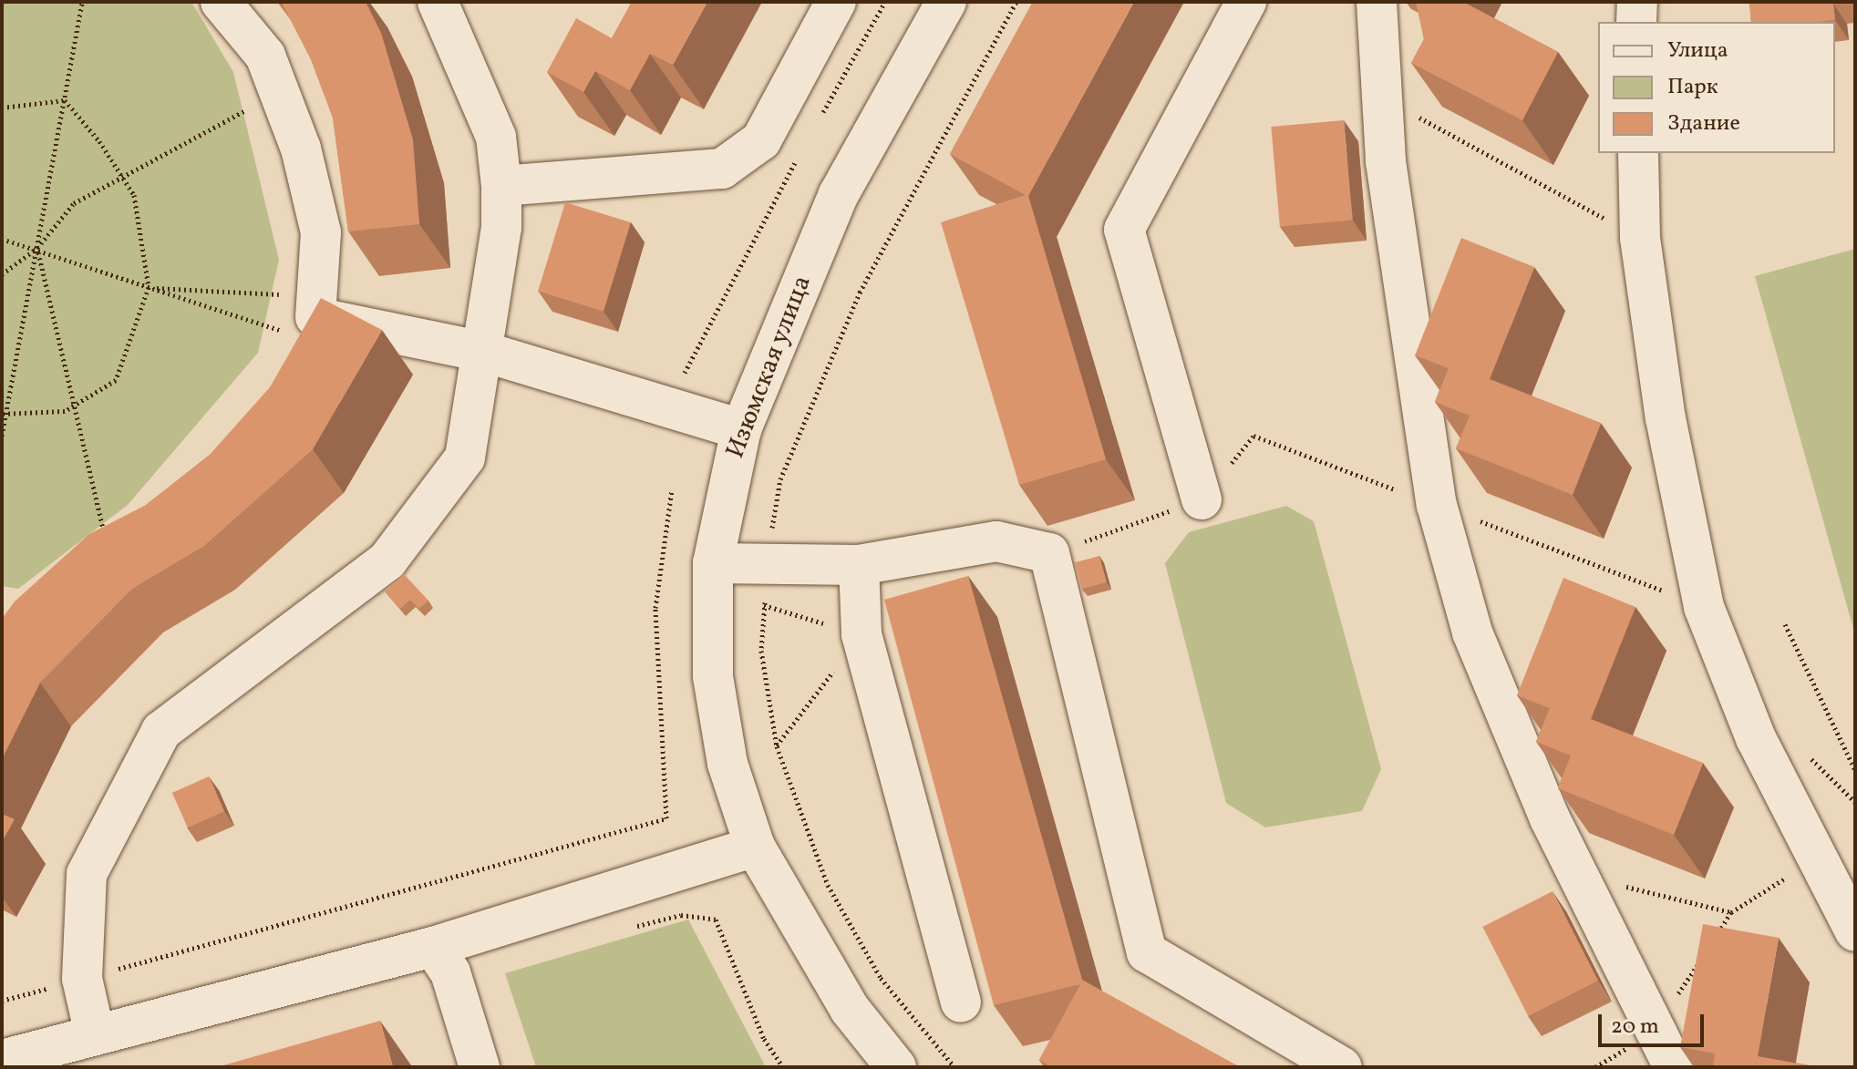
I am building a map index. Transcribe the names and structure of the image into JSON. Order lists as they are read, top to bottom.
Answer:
{
  "streets": {
    "street": ["Изюмская улица"]
  },
  "legend": ["Улица", "Парк", "Здание"],
  "scale_bar": "20 m"
}
